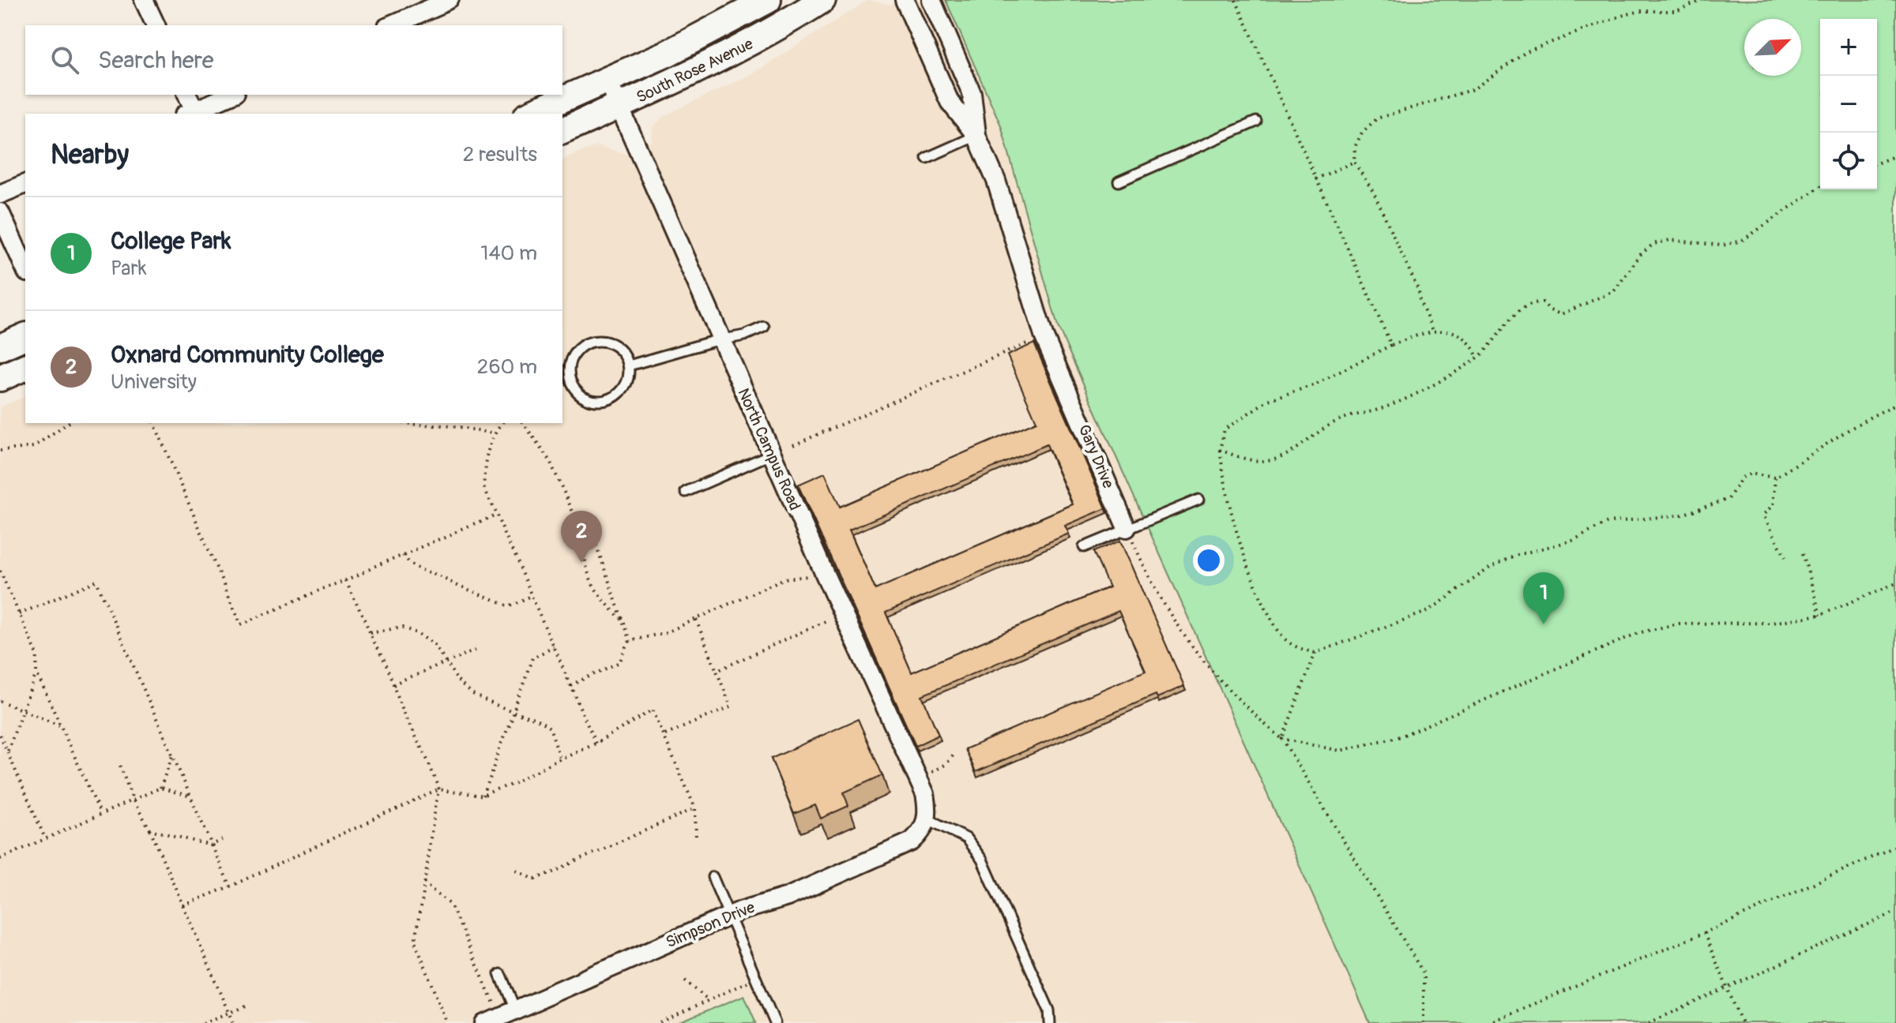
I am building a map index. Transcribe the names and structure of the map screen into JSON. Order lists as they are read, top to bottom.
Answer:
{
  "streets": {
    "main road": ["South Rose Avenue"],
    "street": ["North Campus Road", "Gary Drive", "Simpson Drive"]
  },
  "crossings": [
    ["South Rose Avenue", "North Campus Road"],
    ["North Campus Road", "Simpson Drive"]
  ],
  "north": "top right",
  "page": {
    "map_buttons": ["+", "−"],
    "search": "Search here",
    "heading": ["Nearby", "2 results"],
    "list": [
      {
        "mark": "1",
        "name": "College Park",
        "note": "Park",
        "value": "140 m"
      },
      {
        "mark": "2",
        "name": "Oxnard Community College",
        "note": "University",
        "value": "260 m"
      }
    ],
    "pins": ["2", "1"]
  }
}
